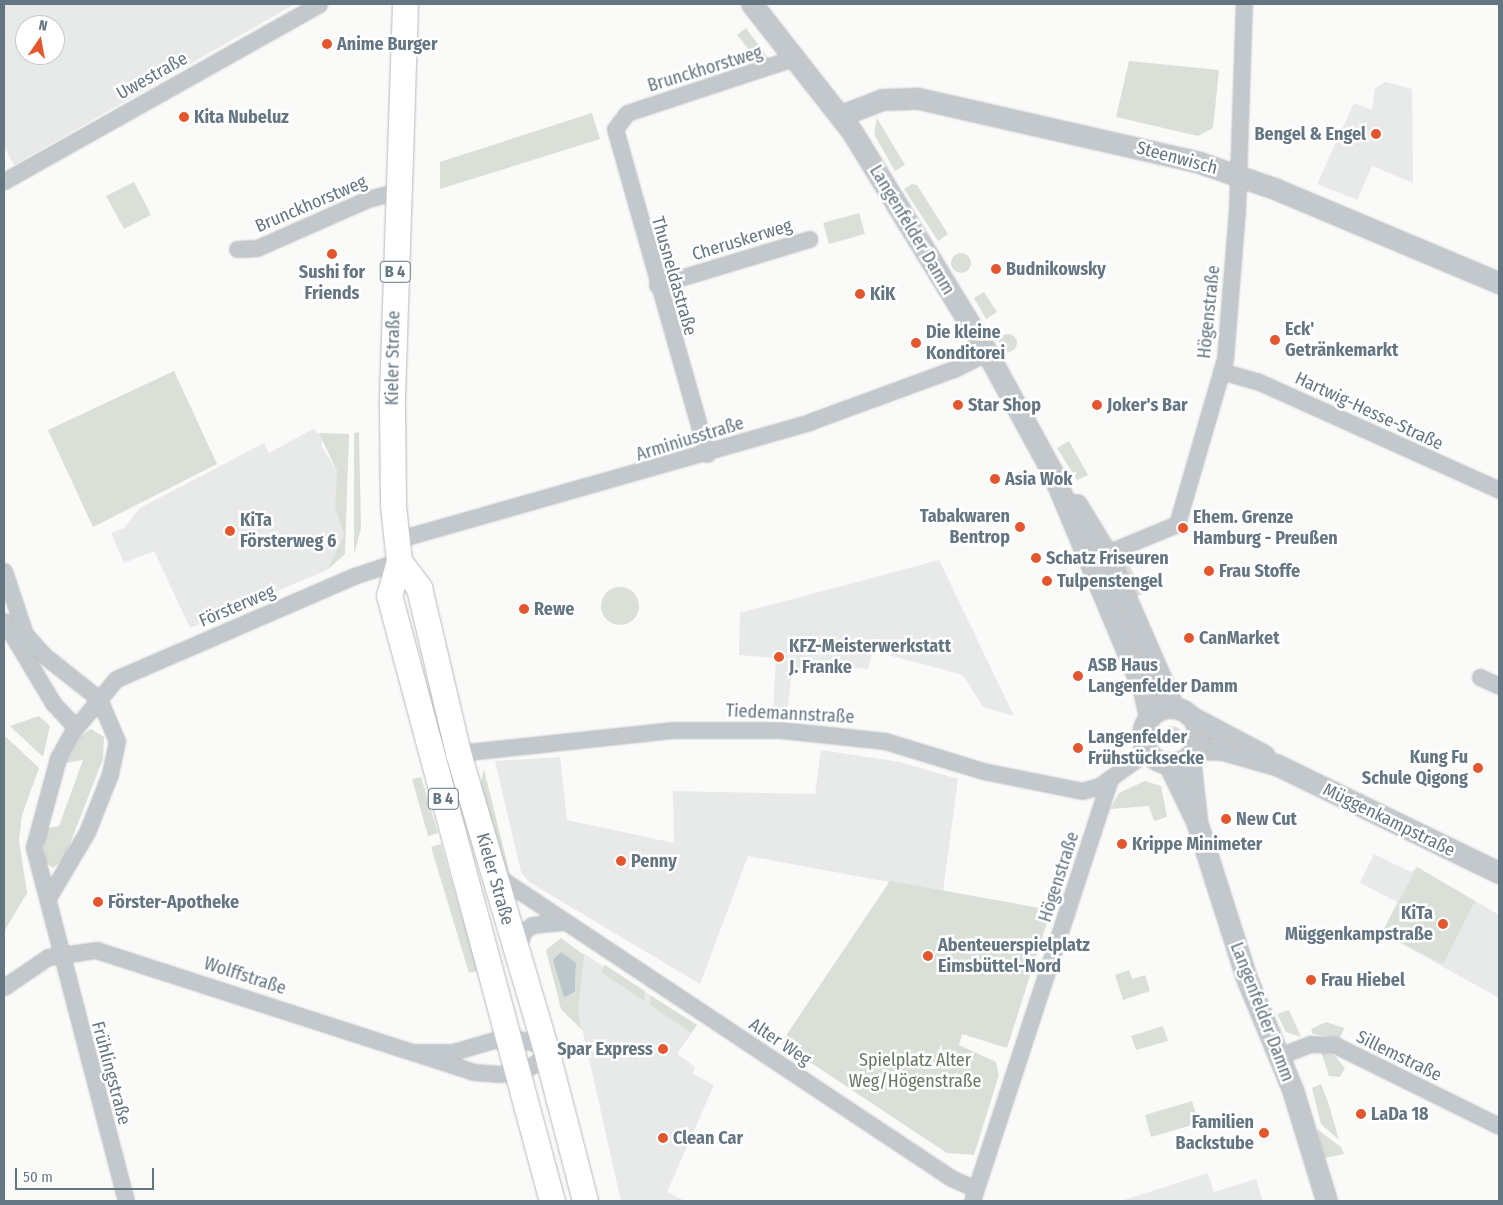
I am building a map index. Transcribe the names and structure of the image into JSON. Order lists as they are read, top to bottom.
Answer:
{
  "streets": {
    "main road": ["B 4", "Kieler Straße"],
    "street": [
      "Brunckhorstweg",
      "Uwestraße",
      "Steenwisch",
      "Langenfelder Damm",
      "Cheruskerweg",
      "Thusneldastraße",
      "Högenstraße",
      "Hartwig-Hesse-Straße",
      "Arminiusstraße",
      "Försterweg",
      "Tiedemannstraße",
      "Müggenkampstraße",
      "Wolffstraße",
      "Alter Weg",
      "Sillemstraße",
      "Frühlingstraße"
    ]
  },
  "crossings": [
    ["Brunckhorstweg", "Langenfelder Damm"],
    ["Brunckhorstweg", "Thusneldastraße"],
    ["Brunckhorstweg", "Kieler Straße"],
    ["Steenwisch", "Langenfelder Damm"],
    ["Steenwisch", "Högenstraße"],
    ["Langenfelder Damm", "Högenstraße"],
    ["Langenfelder Damm", "Arminiusstraße"],
    ["Langenfelder Damm", "Müggenkampstraße"],
    ["Langenfelder Damm", "Sillemstraße"],
    ["Cheruskerweg", "Thusneldastraße"],
    ["Thusneldastraße", "Arminiusstraße"],
    ["Högenstraße", "Hartwig-Hesse-Straße"],
    ["Högenstraße", "Tiedemannstraße"],
    ["Högenstraße", "Alter Weg"],
    ["Kieler Straße", "Arminiusstraße"],
    ["Kieler Straße", "Försterweg"],
    ["Kieler Straße", "Tiedemannstraße"],
    ["Kieler Straße", "Wolffstraße"],
    ["Kieler Straße", "Alter Weg"],
    ["Arminiusstraße", "Försterweg"],
    ["Försterweg", "Wolffstraße"],
    ["Försterweg", "Frühlingstraße"],
    ["Wolffstraße", "Frühlingstraße"]
  ],
  "parks": ["Spielplatz Alter Weg/Högenstraße"],
  "places": [
    "Anime Burger",
    "Kita Nubeluz",
    "Bengel & Engel",
    "Sushi for Friends",
    "Budnikowsky",
    "KiK",
    "Eck' Getränkemarkt",
    "Die kleine Konditorei",
    "Star Shop",
    "Joker's Bar",
    "Asia Wok",
    "Tabakwaren Bentrop",
    "Ehem. Grenze Hamburg - Preußen",
    "KiTa Försterweg 6",
    "Schatz Friseuren",
    "Frau Stoffe",
    "Tulpenstengel",
    "Rewe",
    "CanMarket",
    "KFZ-Meisterwerkstatt J. Franke",
    "ASB Haus Langenfelder Damm",
    "Langenfelder Frühstücksecke",
    "Kung Fu Schule Qigong",
    "New Cut",
    "Krippe Minimeter",
    "Penny",
    "Förster-Apotheke",
    "KiTa Müggenkampstraße",
    "Abenteuerspielplatz Eimsbüttel-Nord",
    "Frau Hiebel",
    "Spar Express",
    "LaDa 18",
    "Familien Backstube",
    "Clean Car"
  ],
  "scale_bar": "50 m",
  "north": "top"
}
